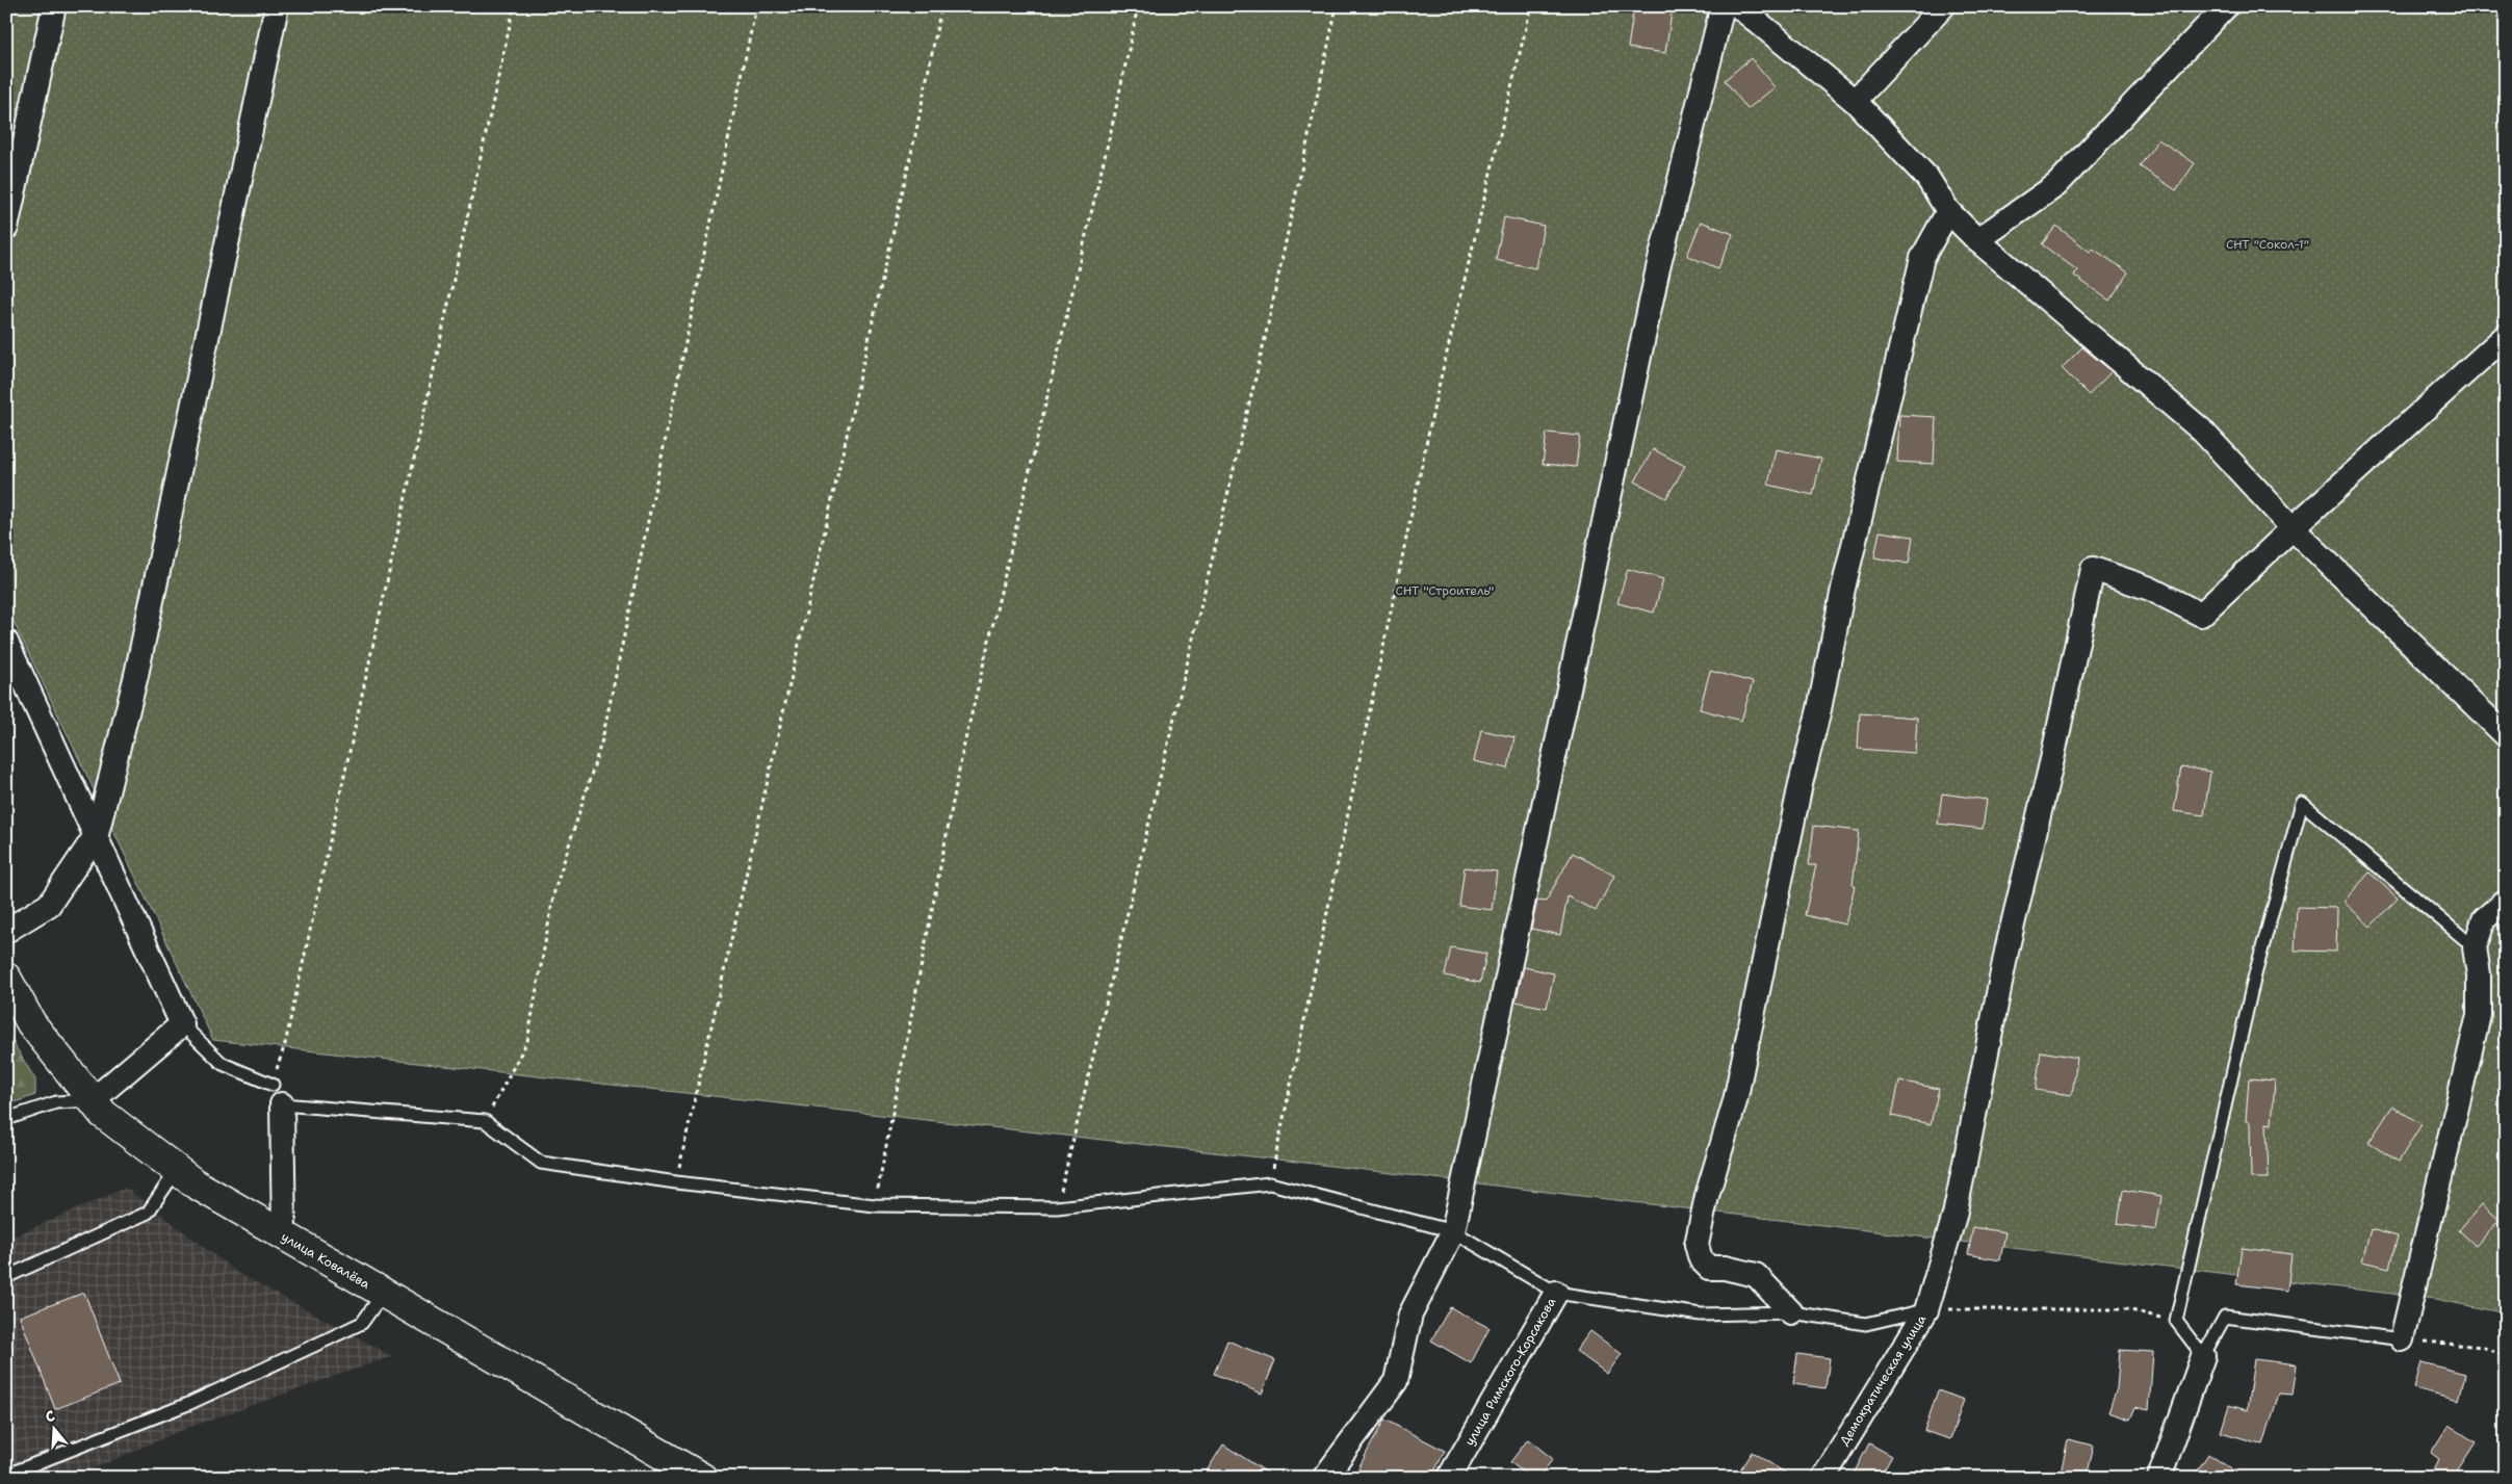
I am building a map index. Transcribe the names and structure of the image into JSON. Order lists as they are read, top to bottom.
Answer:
{
  "streets": {
    "street": ["улица Ковалёва", "улица Римского-Корсакова", "Демократическая улица"]
  },
  "parks": ["СНТ \"Сокол-1\"", "СНТ \"Строитель\""],
  "north": "top"
}
